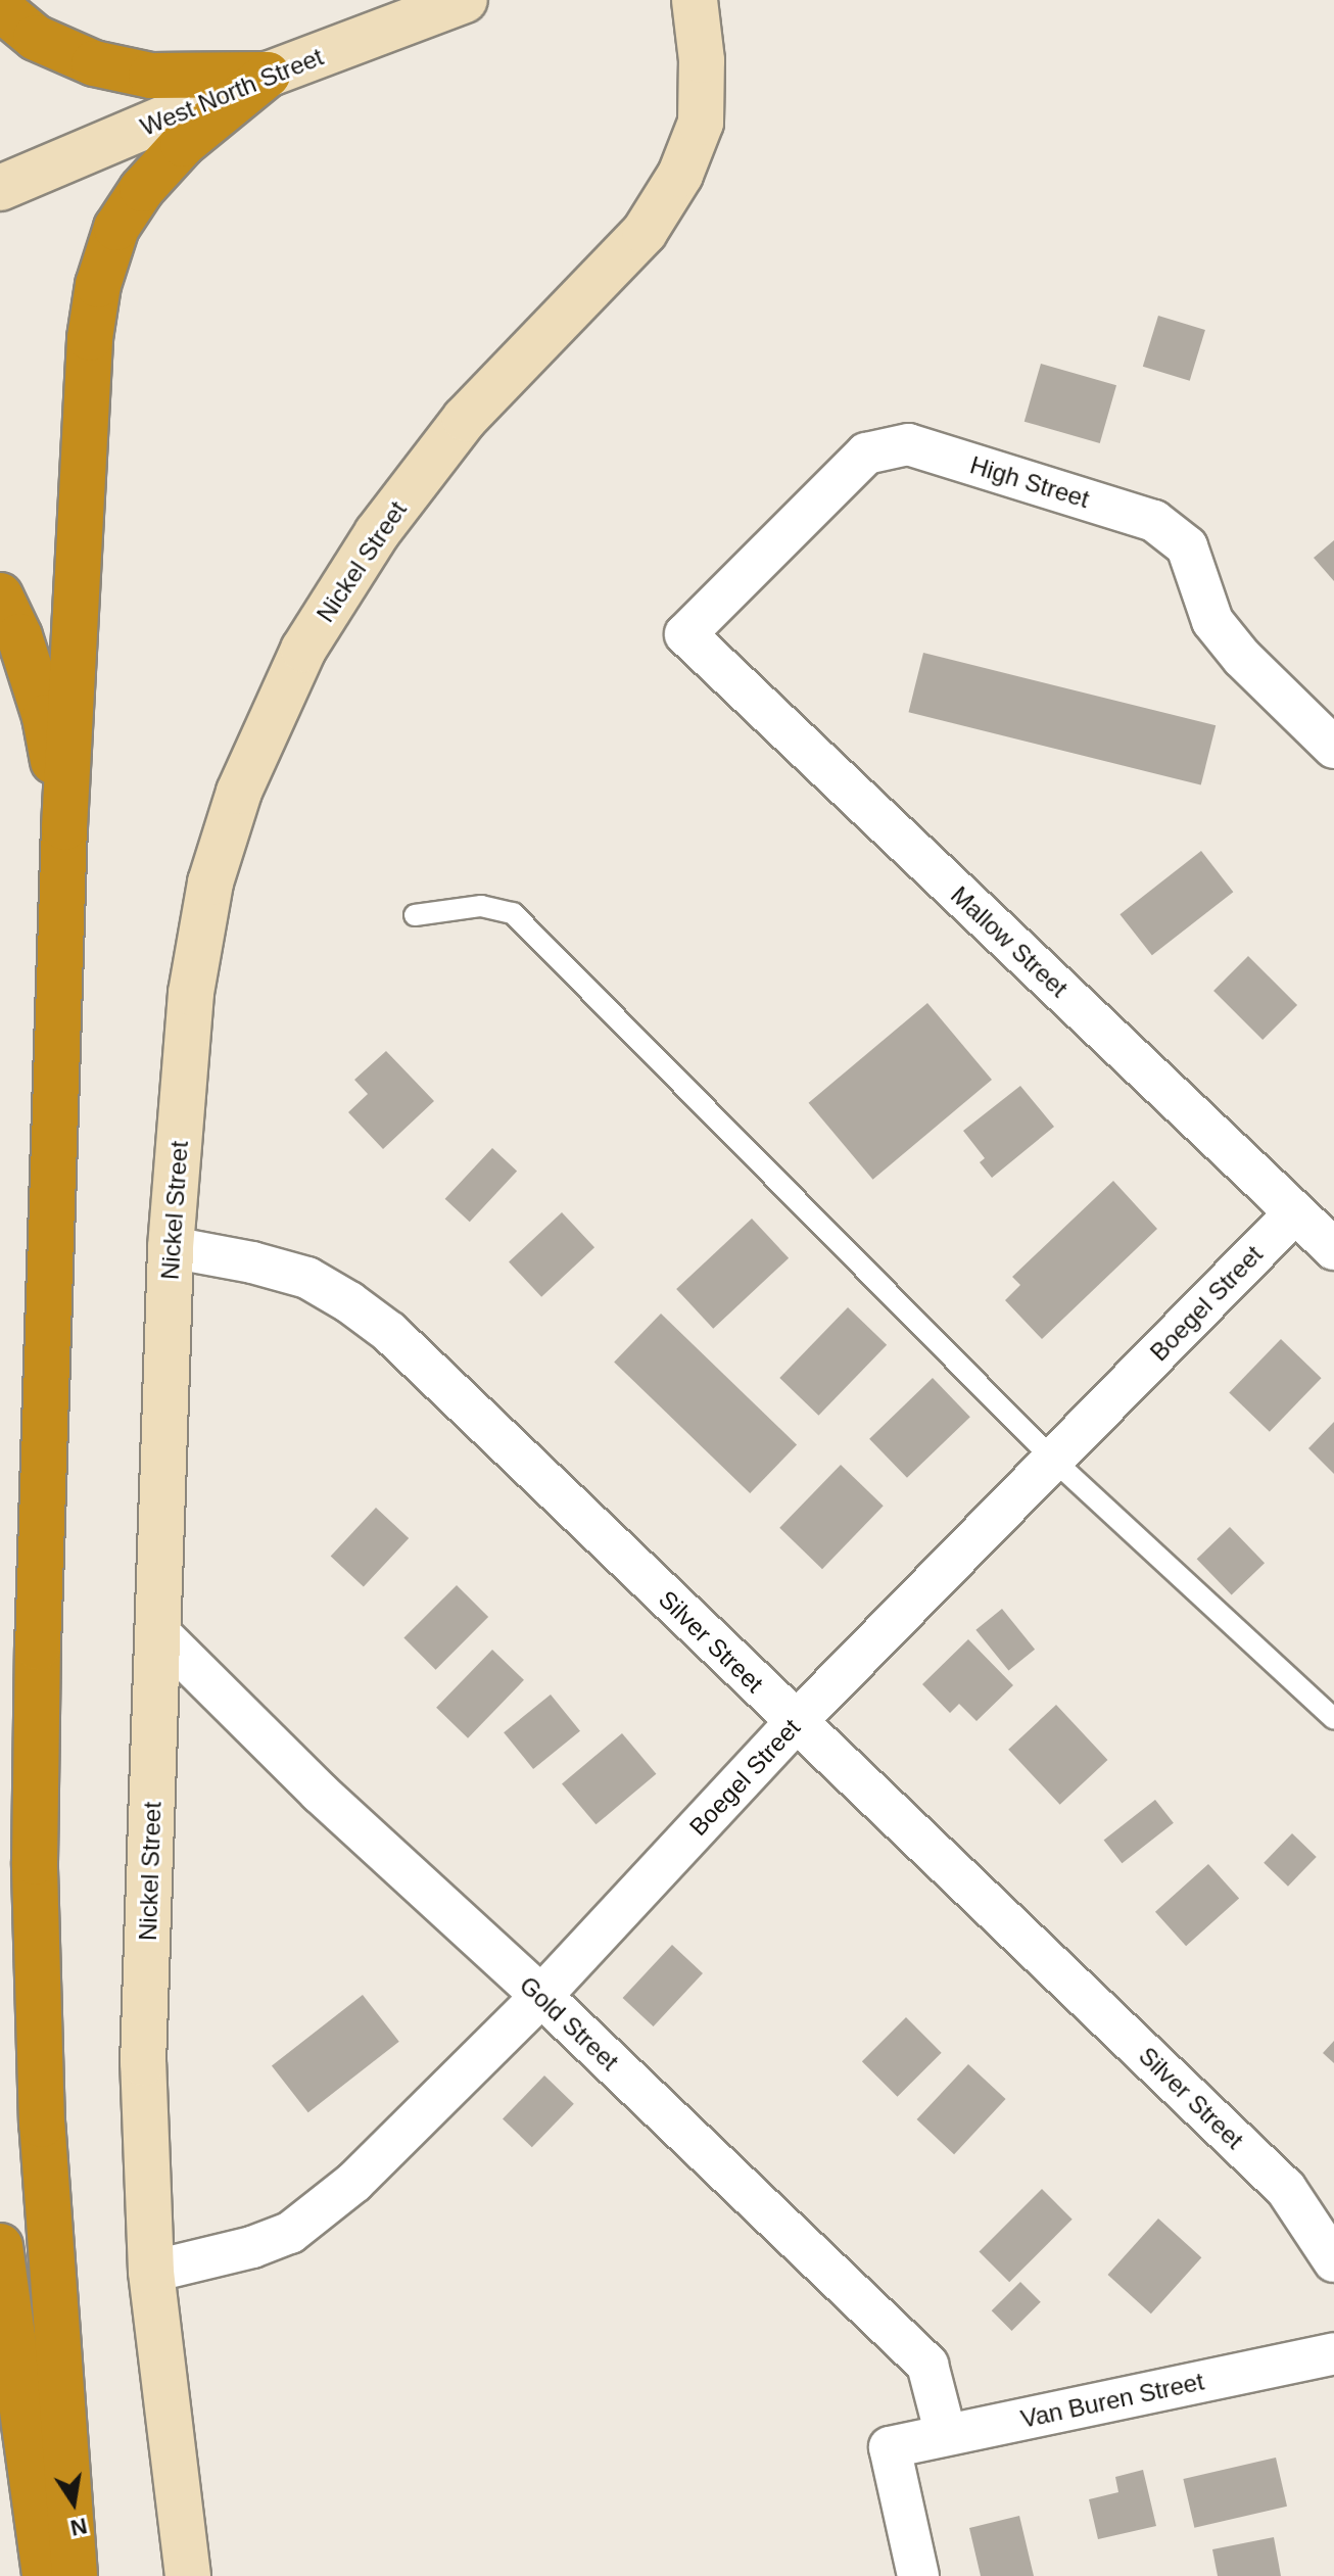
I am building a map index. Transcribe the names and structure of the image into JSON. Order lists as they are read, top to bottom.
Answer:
{
  "streets": {
    "main road": ["West North Street", "Nickel Street"],
    "street": [
      "High Street",
      "Mallow Street",
      "Boegel Street",
      "Silver Street",
      "Gold Street",
      "Van Buren Street"
    ]
  },
  "crossings": [
    ["High Street", "Mallow Street"],
    ["Nickel Street", "Boegel Street"],
    ["Nickel Street", "Silver Street"],
    ["Nickel Street", "Gold Street"],
    ["Mallow Street", "Boegel Street"],
    ["Boegel Street", "Silver Street"],
    ["Boegel Street", "Gold Street"],
    ["Gold Street", "Van Buren Street"]
  ],
  "north": "bottom"
}
